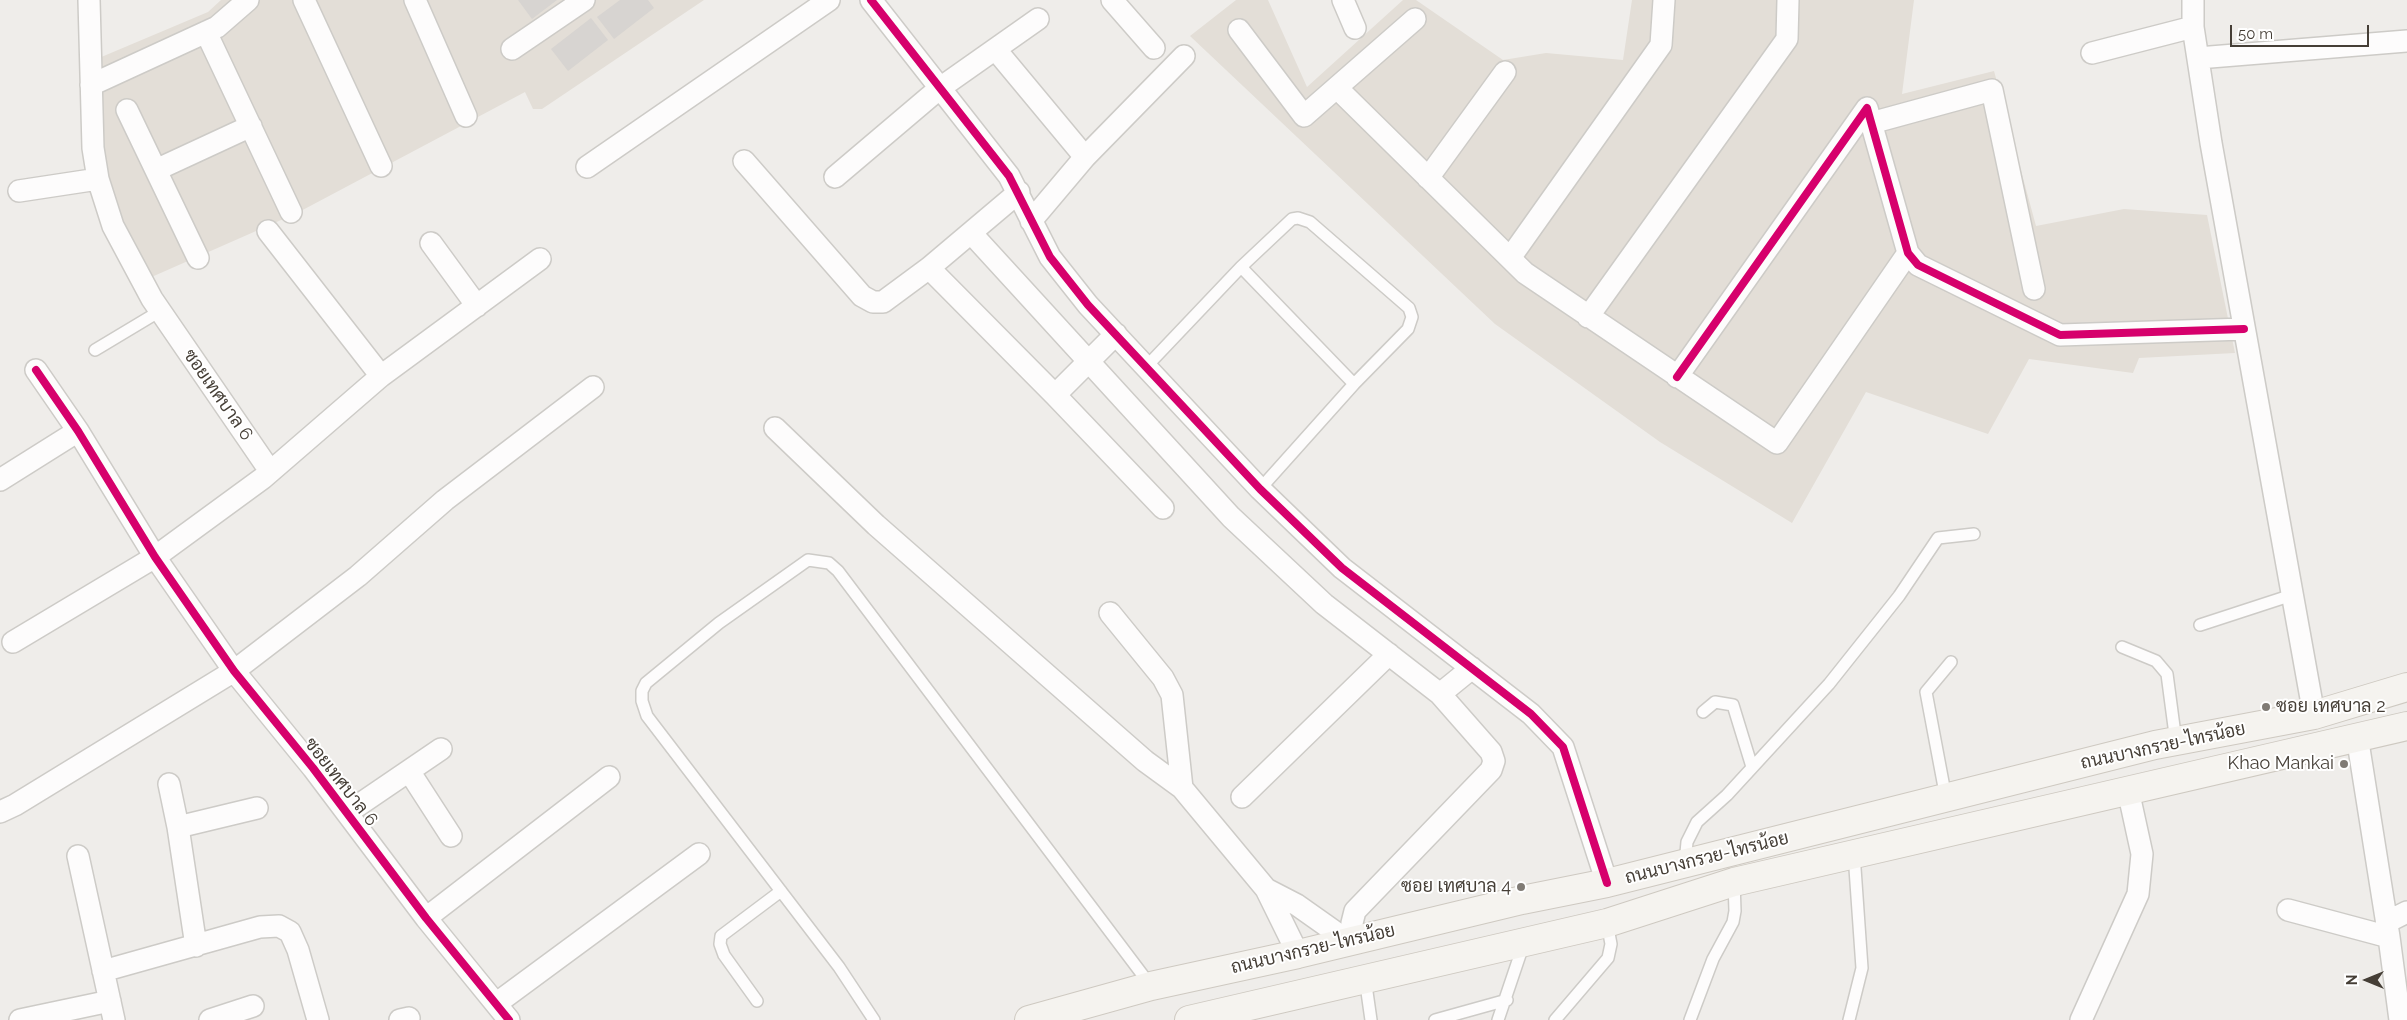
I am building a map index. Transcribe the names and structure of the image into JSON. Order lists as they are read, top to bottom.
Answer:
{
  "streets": {
    "main road": ["ถนนบางกรวย-ไทรน้อย"],
    "street": ["ซอยเทศบาล 6"]
  },
  "places": ["ซอย เทศบาล 2", "Khao Mankai", "ซอย เทศบาล 4"],
  "scale_bar": "50 m",
  "north": "left"
}
